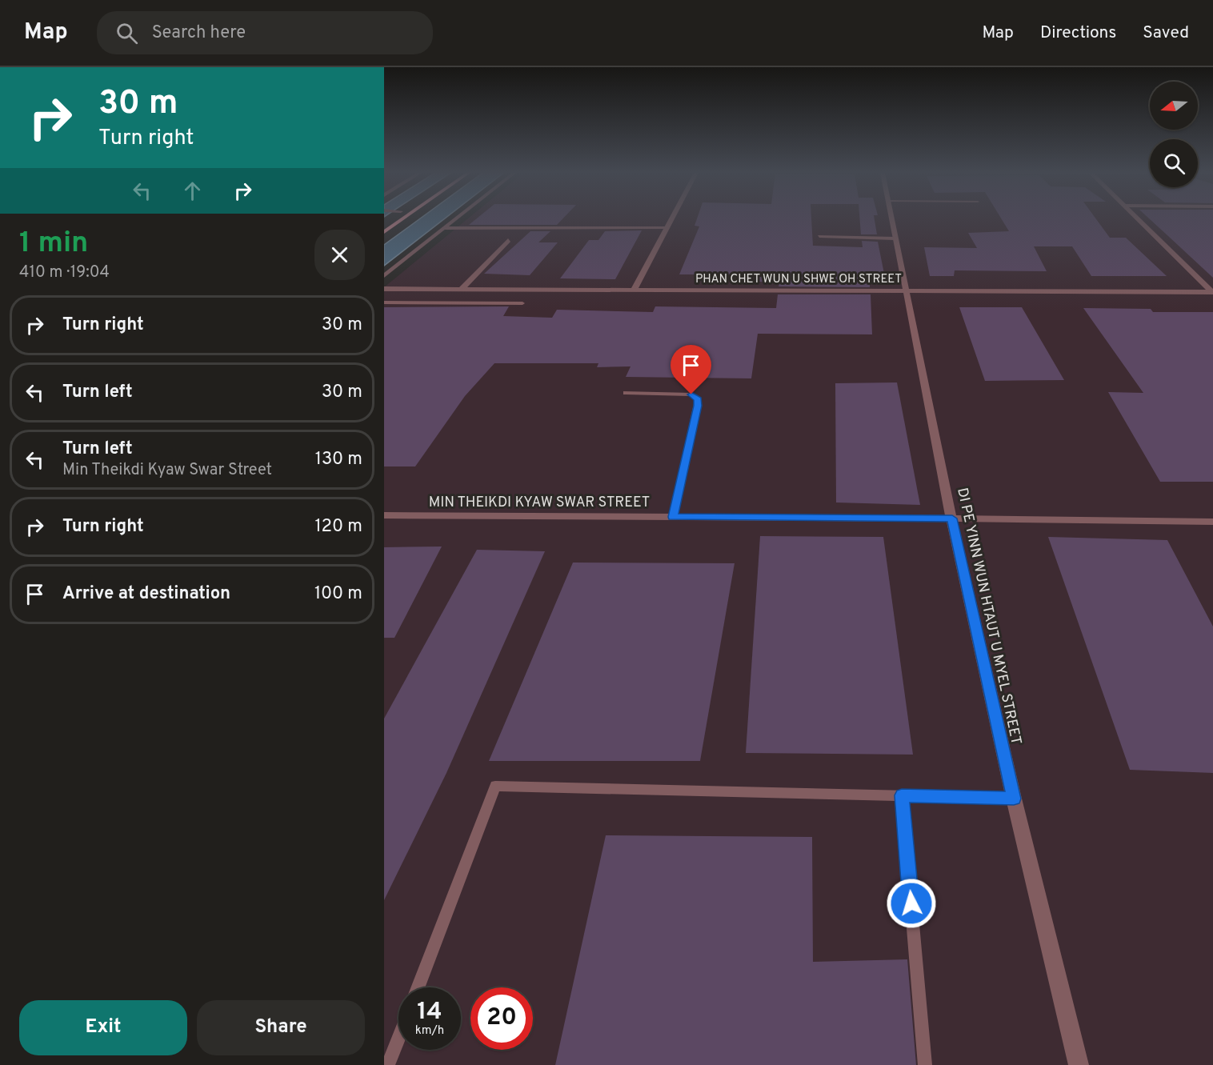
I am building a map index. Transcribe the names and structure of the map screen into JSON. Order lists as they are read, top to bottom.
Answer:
{
  "streets": {
    "street": ["PHAN CHET WUN U SHWE OH STREET", "MIN THEIKDI KYAW SWAR STREET", "DI PE YINN WUN HTAUT U MYEL STREET"]
  },
  "crossings": [
    ["PHAN CHET WUN U SHWE OH STREET", "DI PE YINN WUN HTAUT U MYEL STREET"],
    ["MIN THEIKDI KYAW SWAR STREET", "DI PE YINN WUN HTAUT U MYEL STREET"]
  ],
  "north": "left",
  "page": {
    "header": "Map",
    "search": "Search here",
    "nav": ["Map", "Directions", "Saved"],
    "turn": ["30 m", "Turn right"],
    "heading": ["1 min", "410 m · 19:04"],
    "list": [
      {
        "name": "Turn right",
        "value": "30 m"
      },
      {
        "name": "Turn left",
        "value": "30 m"
      },
      {
        "name": "Turn left",
        "note": "Min Theikdi Kyaw Swar Street",
        "value": "130 m"
      },
      {
        "name": "Turn right",
        "value": "120 m"
      },
      {
        "name": "Arrive at destination",
        "value": "100 m"
      }
    ],
    "speed": "14 km/h",
    "limit": "20",
    "buttons": ["Exit", "Share"]
  }
}
